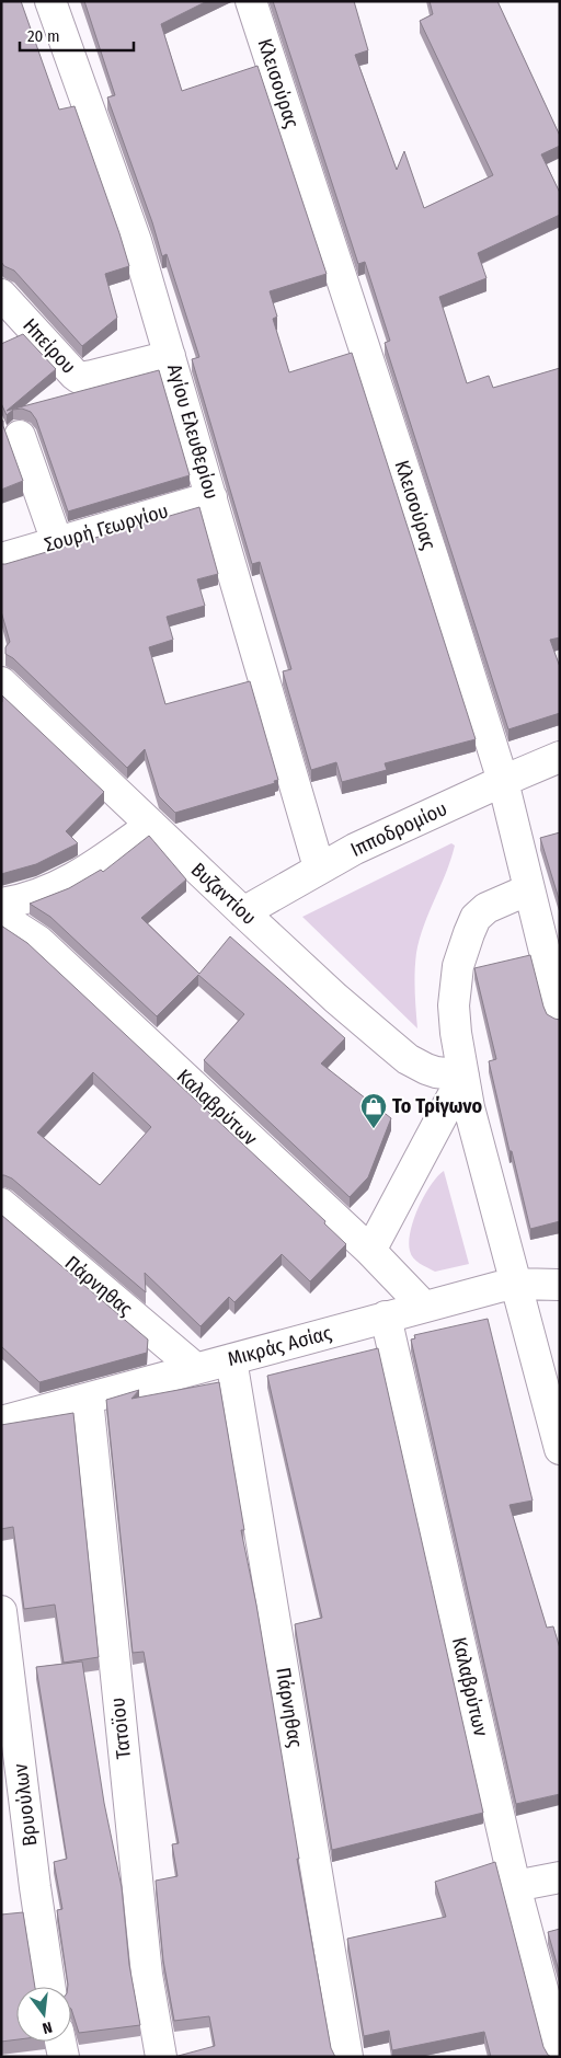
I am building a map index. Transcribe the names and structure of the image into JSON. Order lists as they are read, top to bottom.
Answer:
{
  "streets": {
    "street": [
      "Κλεισούρας",
      "Ηπείρου",
      "Αγίου Ελευθερίου",
      "Σουρή Γεωργίου",
      "Ιπποδρομίου",
      "Βυζαντίου",
      "Καλαβρύτων",
      "Πάρνηθας",
      "Μικράς Ασίας",
      "Τατοϊου",
      "Βρυούλων"
    ]
  },
  "crossings": [
    ["Κλεισούρας", "Ιπποδρομίου"],
    ["Ηπείρου", "Αγίου Ελευθερίου"],
    ["Αγίου Ελευθερίου", "Σουρή Γεωργίου"],
    ["Αγίου Ελευθερίου", "Ιπποδρομίου"],
    ["Ιπποδρομίου", "Βυζαντίου"],
    ["Καλαβρύτων", "Μικράς Ασίας"],
    ["Πάρνηθας", "Μικράς Ασίας"],
    ["Μικράς Ασίας", "Τατοϊου"]
  ],
  "places": {
    "shop": ["Το Τρίγωνο"]
  },
  "scale_bar": "20 m",
  "north": "bottom"
}
